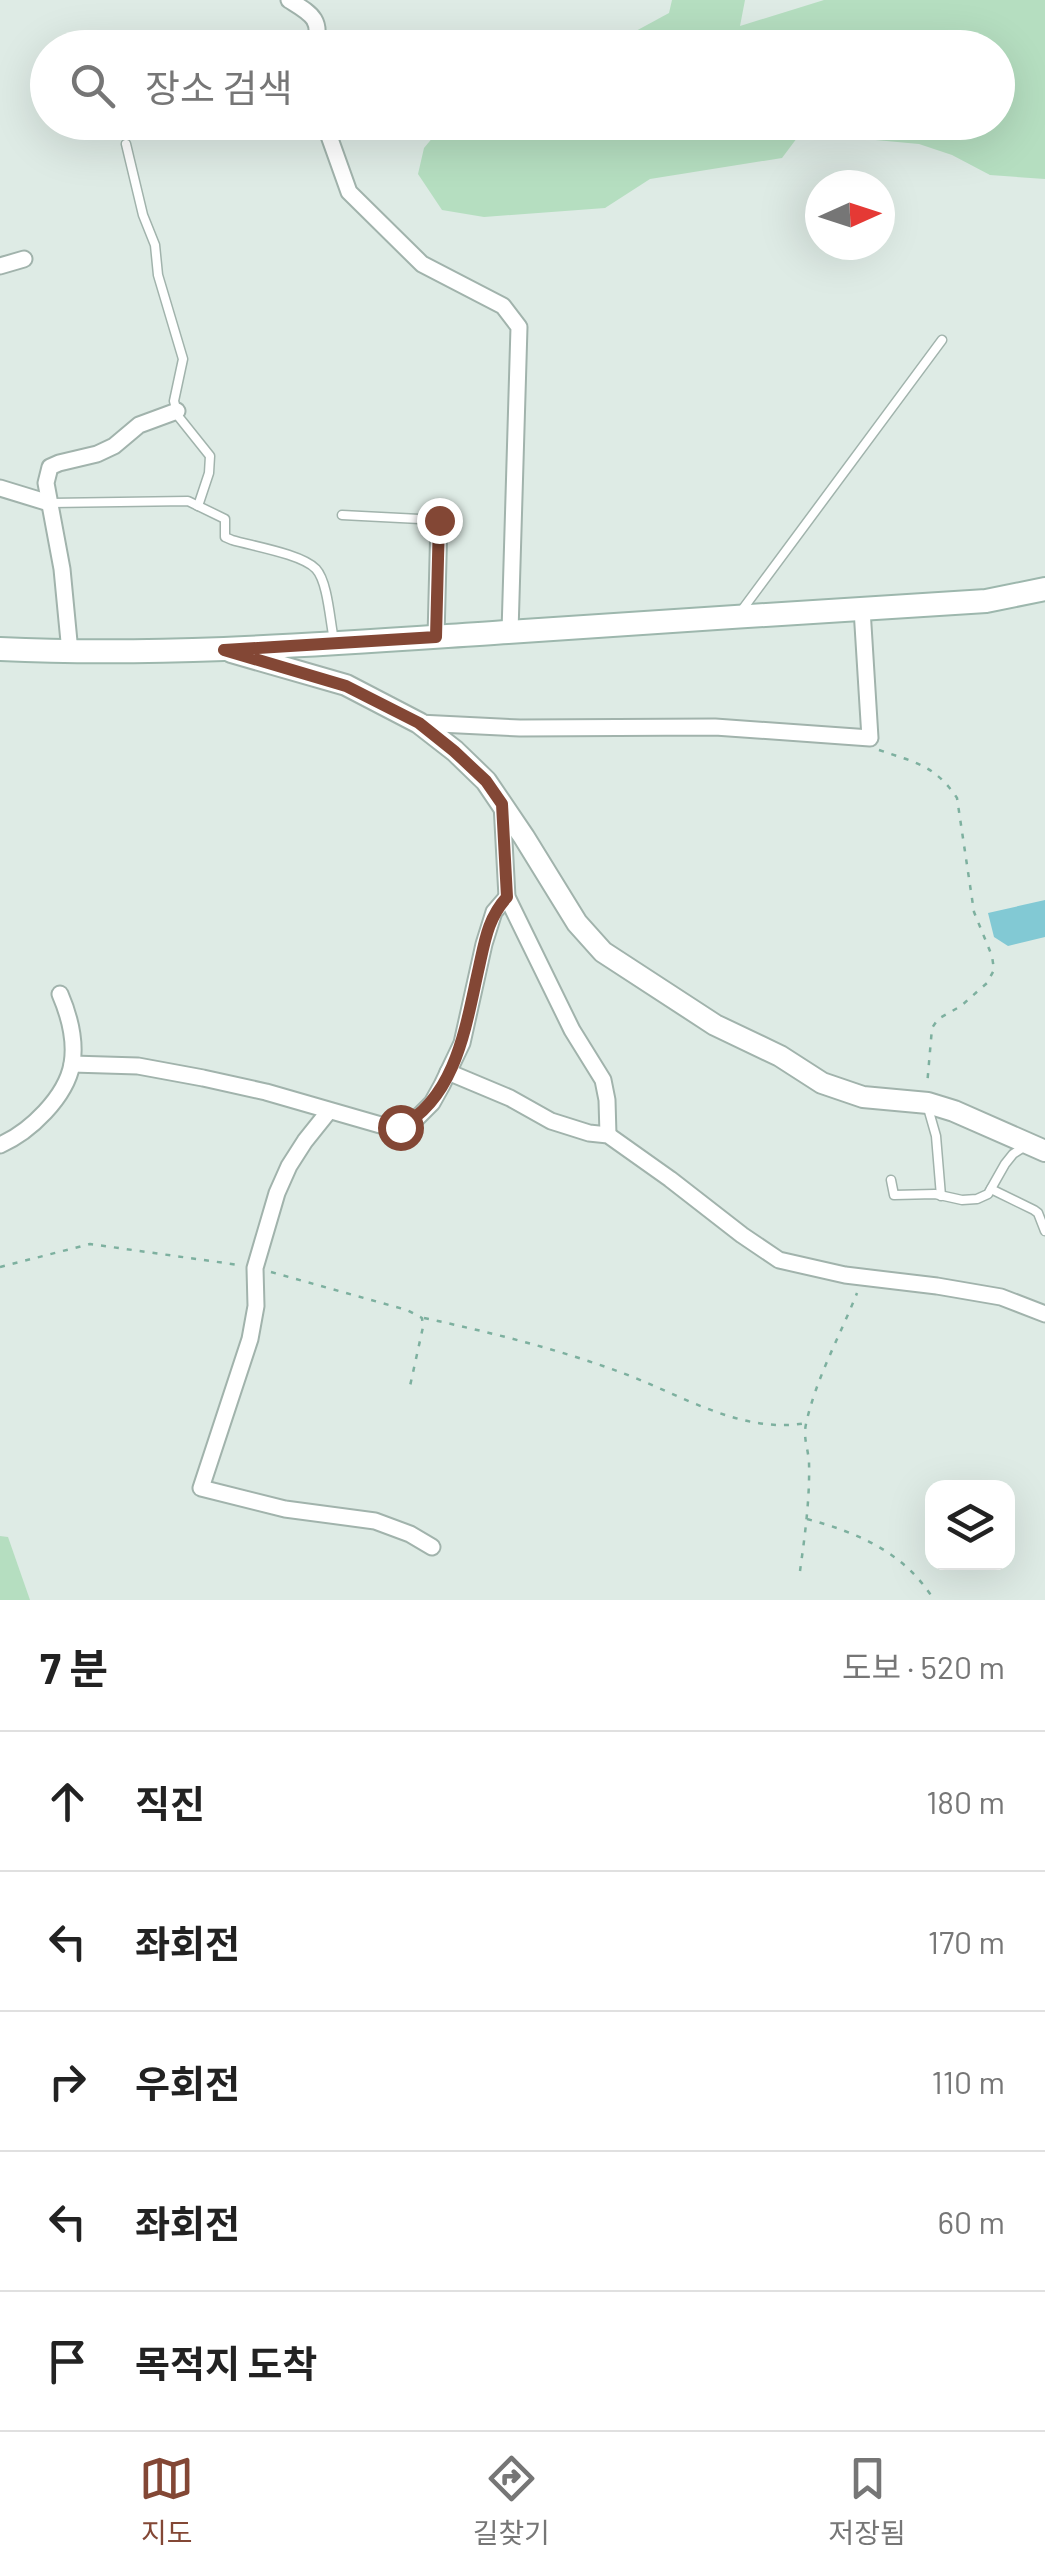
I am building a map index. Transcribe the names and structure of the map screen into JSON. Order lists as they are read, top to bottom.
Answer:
{
  "north": "right",
  "page": {
    "search": "장소 검색",
    "heading": ["7 분", "도보 · 520 m"],
    "list": [
      ["직진", "180 m"],
      ["좌회전", "170 m"],
      ["우회전", "110 m"],
      ["좌회전", "60 m"],
      "목적지 도착"
    ],
    "nav": ["지도", "길찾기", "저장됨"]
  }
}
